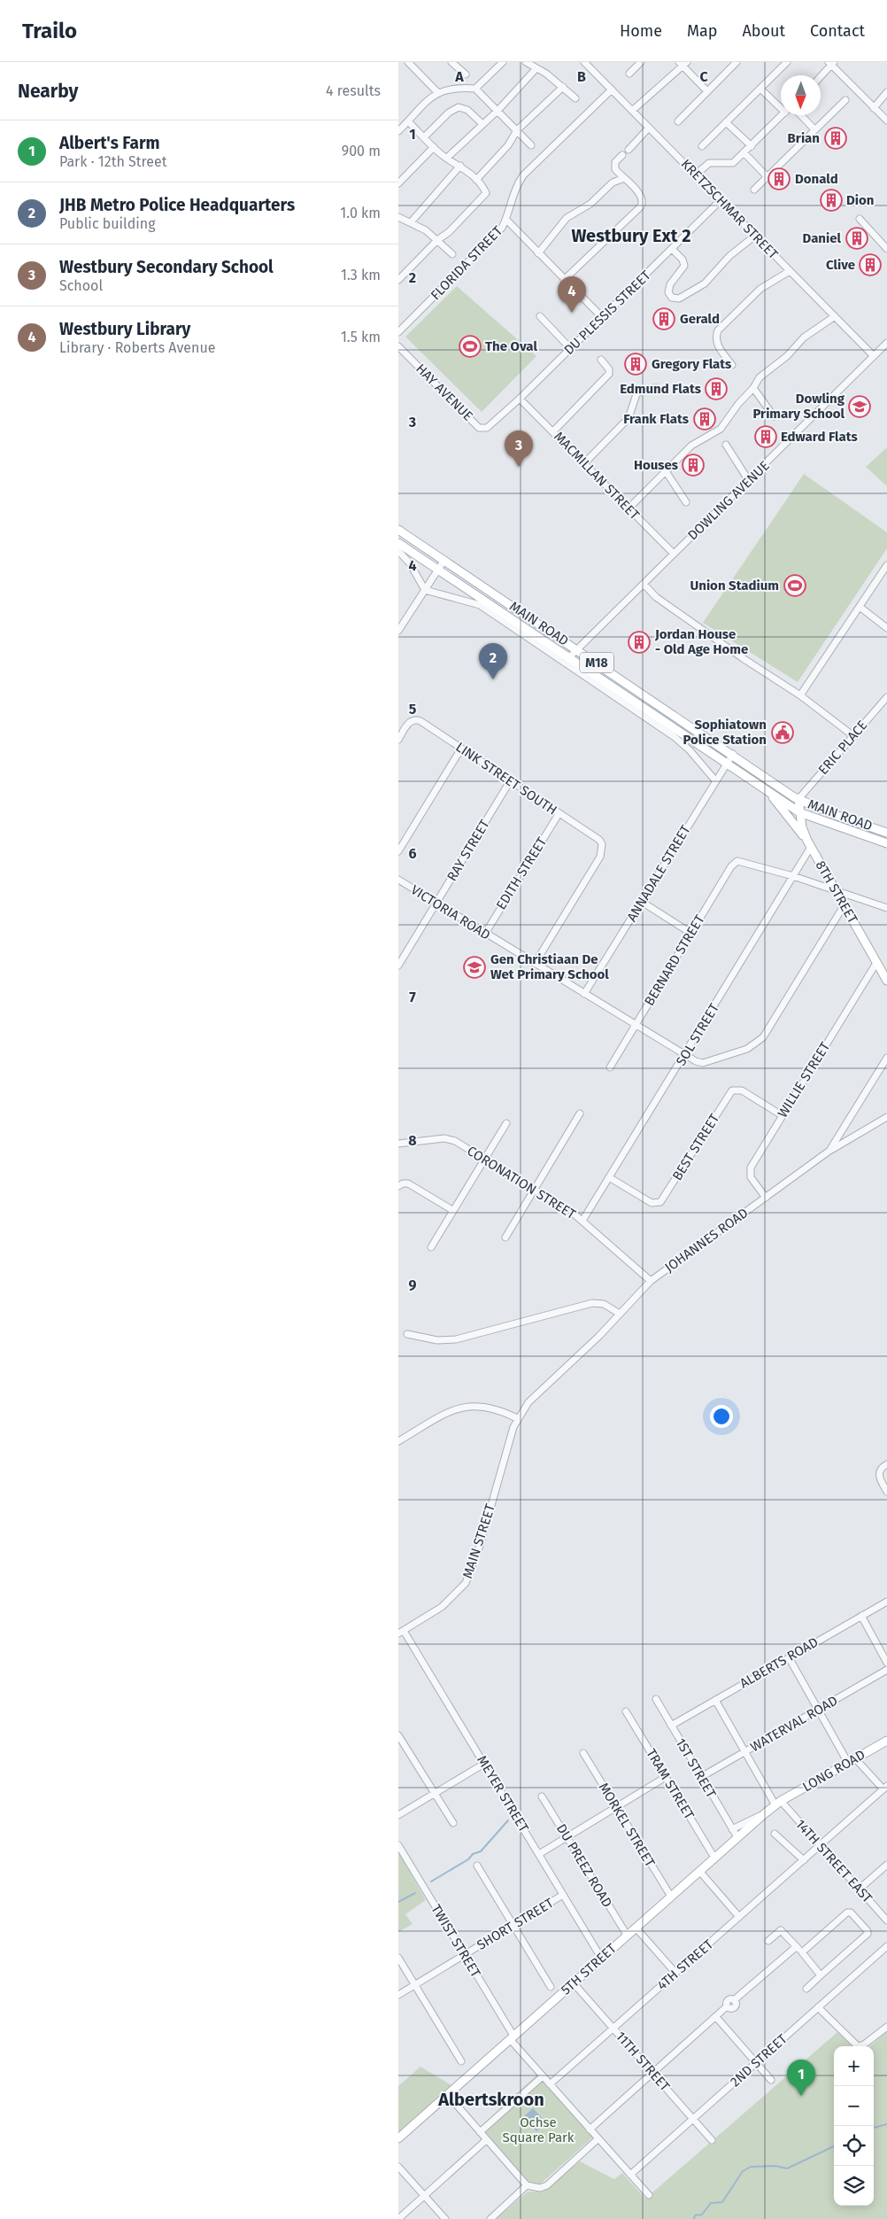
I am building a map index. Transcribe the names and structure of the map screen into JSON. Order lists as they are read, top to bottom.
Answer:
{
  "streets": {
    "main road": [
      "MAIN ROAD",
      "M18",
      "8TH STREET",
      "LONG ROAD",
      "5TH STREET"
    ],
    "street": [
      "KRETZSCHMAR STREET",
      "FLORIDA STREET",
      "DU PLESSIS STREET",
      "HAY AVENUE",
      "MACMILLAN STREET",
      "DOWLING AVENUE",
      "ERIC PLACE",
      "LINK STREET SOUTH",
      "RAY STREET",
      "EDITH STREET",
      "ANNADALE STREET",
      "VICTORIA ROAD",
      "BERNARD STREET",
      "SOL STREET",
      "WILLIE STREET",
      "BEST STREET",
      "CORONATION STREET",
      "JOHANNES ROAD",
      "MAIN STREET",
      "ALBERTS ROAD",
      "WATERVAL ROAD",
      "1ST STREET",
      "TRAM STREET",
      "MEYER STREET",
      "MORKEL STREET",
      "14TH STREET EAST",
      "DU PREEZ ROAD",
      "SHORT STREET",
      "TWIST STREET",
      "4TH STREET",
      "2ND STREET",
      "11TH STREET"
    ]
  },
  "crossings": [
    ["KRETZSCHMAR STREET", "FLORIDA STREET"],
    ["KRETZSCHMAR STREET", "DU PLESSIS STREET"],
    ["KRETZSCHMAR STREET", "DOWLING AVENUE"],
    ["DU PLESSIS STREET", "HAY AVENUE"],
    ["DU PLESSIS STREET", "MACMILLAN STREET"],
    ["MACMILLAN STREET", "DOWLING AVENUE"],
    ["DOWLING AVENUE", "MAIN ROAD"],
    ["MAIN ROAD", "ERIC PLACE"],
    ["MAIN ROAD", "ANNADALE STREET"],
    ["MAIN ROAD", "8TH STREET"],
    ["ERIC PLACE", "8TH STREET"],
    ["LINK STREET SOUTH", "RAY STREET"],
    ["LINK STREET SOUTH", "EDITH STREET"],
    ["LINK STREET SOUTH", "VICTORIA ROAD"],
    ["RAY STREET", "VICTORIA ROAD"],
    ["EDITH STREET", "VICTORIA ROAD"],
    ["ANNADALE STREET", "VICTORIA ROAD"],
    ["8TH STREET", "SOL STREET"],
    ["8TH STREET", "WILLIE STREET"],
    ["VICTORIA ROAD", "BERNARD STREET"],
    ["VICTORIA ROAD", "SOL STREET"],
    ["BERNARD STREET", "SOL STREET"],
    ["SOL STREET", "BEST STREET"],
    ["SOL STREET", "CORONATION STREET"],
    ["WILLIE STREET", "BEST STREET"],
    ["WILLIE STREET", "JOHANNES ROAD"],
    ["CORONATION STREET", "JOHANNES ROAD"],
    ["JOHANNES ROAD", "MAIN STREET"],
    ["MAIN STREET", "MEYER STREET"],
    ["ALBERTS ROAD", "1ST STREET"],
    ["WATERVAL ROAD", "1ST STREET"],
    ["1ST STREET", "5TH STREET"],
    ["LONG ROAD", "14TH STREET EAST"],
    ["LONG ROAD", "5TH STREET"],
    ["TRAM STREET", "5TH STREET"],
    ["MEYER STREET", "SHORT STREET"],
    ["MEYER STREET", "5TH STREET"],
    ["MORKEL STREET", "5TH STREET"],
    ["14TH STREET EAST", "4TH STREET"],
    ["14TH STREET EAST", "5TH STREET"],
    ["DU PREEZ ROAD", "5TH STREET"],
    ["SHORT STREET", "TWIST STREET"],
    ["TWIST STREET", "4TH STREET"],
    ["TWIST STREET", "5TH STREET"],
    ["TWIST STREET", "2ND STREET"],
    ["4TH STREET", "11TH STREET"],
    ["5TH STREET", "11TH STREET"],
    ["2ND STREET", "11TH STREET"]
  ],
  "districts": ["Westbury Ext 2", "Albertskroon"],
  "parks": ["Ochse Square Park"],
  "places": {
    "building": [
      "Brian",
      "Donald",
      "Dion",
      "Daniel",
      "Clive",
      "Gerald",
      "Gregory Flats",
      "Edmund Flats",
      "Frank Flats",
      "Edward Flats",
      "Houses",
      "Jordan House - Old Age Home"
    ],
    "sports": ["The Oval", "Union Stadium"],
    "school or university": ["Dowling Primary School", "Gen Christiaan De Wet Primary School"],
    "public building": ["Sophiatown Police Station"]
  },
  "north": "bottom",
  "page": {
    "header": "Trailo",
    "nav": [
      "Home",
      "Map",
      "About",
      "Contact"
    ],
    "heading": ["Nearby", "4 results"],
    "list": [
      {
        "mark": "1",
        "name": "Albert's Farm",
        "note": "Park · 12th Street",
        "value": "900 m"
      },
      {
        "mark": "2",
        "name": "JHB Metro Police Headquarters",
        "note": "Public building",
        "value": "1.0 km"
      },
      {
        "mark": "3",
        "name": "Westbury Secondary School",
        "note": "School",
        "value": "1.3 km"
      },
      {
        "mark": "4",
        "name": "Westbury Library",
        "note": "Library · Roberts Avenue",
        "value": "1.5 km"
      }
    ],
    "pins": [
      "4",
      "3",
      "2",
      "1"
    ],
    "map_buttons": ["+", "−"]
  },
  "grid": {
    "columns": ["A", "B", "C"],
    "rows": [
      "1",
      "2",
      "3",
      "4",
      "5",
      "6",
      "7",
      "8",
      "9"
    ]
  }
}
